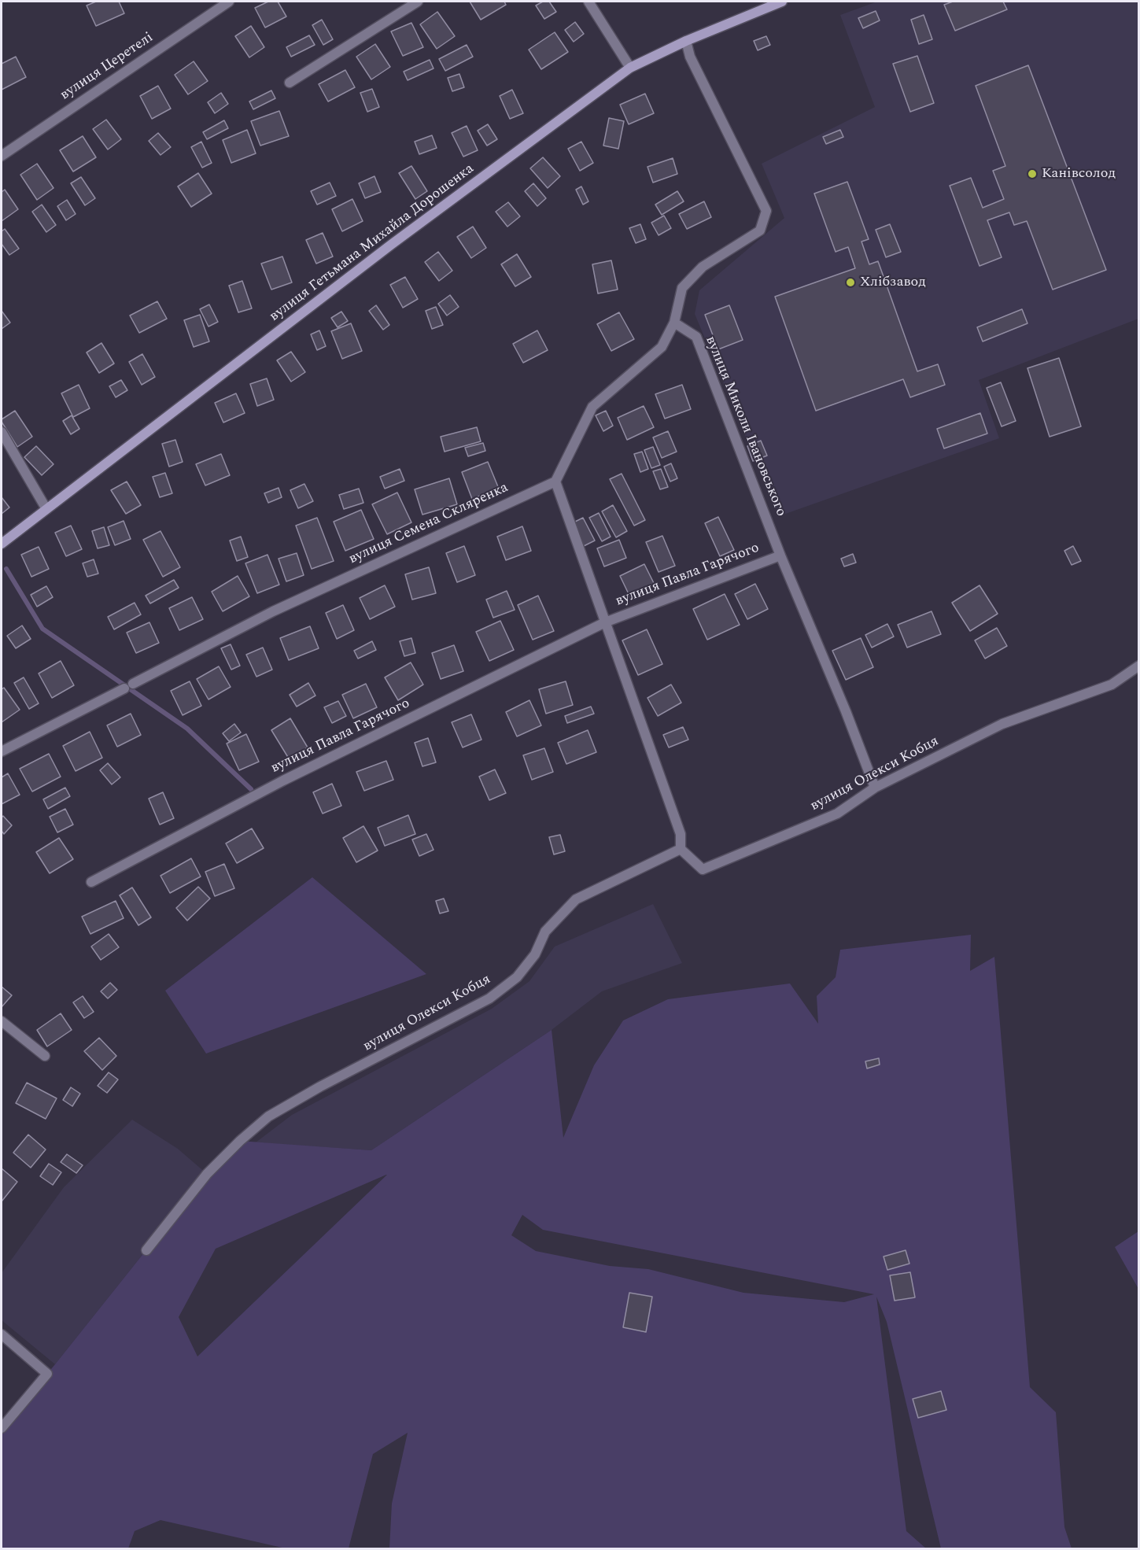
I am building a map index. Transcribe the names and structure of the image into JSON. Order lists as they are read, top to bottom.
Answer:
{
  "streets": {
    "street": [
      "вулиця Церетелі",
      "вулиця Гетьмана Михайла Дорошенка",
      "вулиця Миколи Івановського",
      "вулиця Семена Скляренка",
      "вулиця Павла Гарячого",
      "вулиця Олекси Кобця"
    ]
  },
  "crossings": [
    ["вулиця Миколи Івановського", "вулиця Павла Гарячого"],
    ["вулиця Миколи Івановського", "вулиця Олекси Кобця"],
    ["вулиця Семена Скляренка", "вулиця Павла Гарячого"],
    ["вулиця Павла Гарячого", "вулиця Олекси Кобця"]
  ],
  "places": ["Канівсолод", "Хлібзавод"]
}
